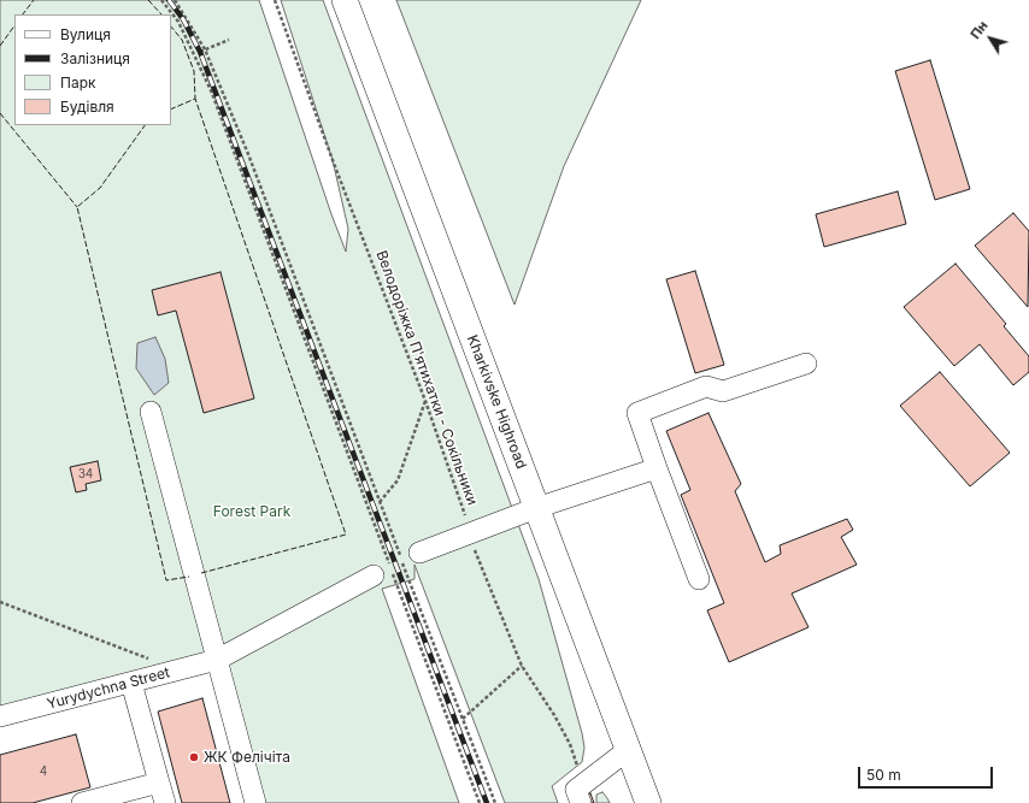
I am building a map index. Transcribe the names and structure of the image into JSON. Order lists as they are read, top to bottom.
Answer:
{
  "streets": {
    "main road": ["Kharkivske Highroad"],
    "street": ["Yurydychna Street"],
    "path": ["Велодоріжка П'ятихатки - Сокільники"]
  },
  "parks": ["Forest Park"],
  "places": ["ЖК Фелічіта"],
  "house_numbers": ["34", "4"],
  "legend": [
    "Вулиця",
    "Залізниця",
    "Парк",
    "Будівля"
  ],
  "scale_bar": "50 m",
  "north": "top left"
}
